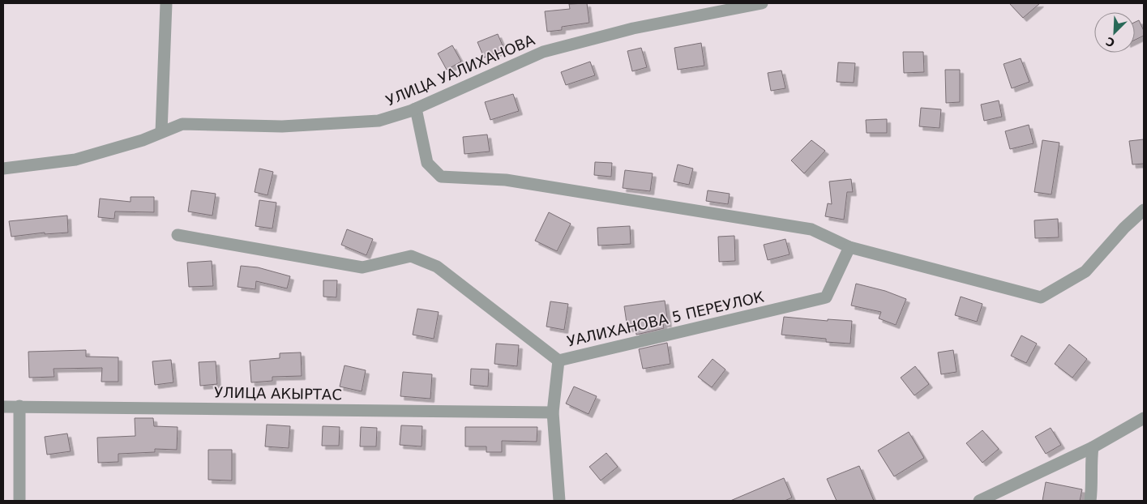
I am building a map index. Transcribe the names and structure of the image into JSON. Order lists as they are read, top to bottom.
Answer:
{
  "streets": {
    "street": ["УЛИЦА УАЛИХАНОВА", "УАЛИХАНОВА 5 ПЕРЕУЛОК", "УЛИЦА АКЫРТАС"]
  },
  "north": "bottom left"
}
